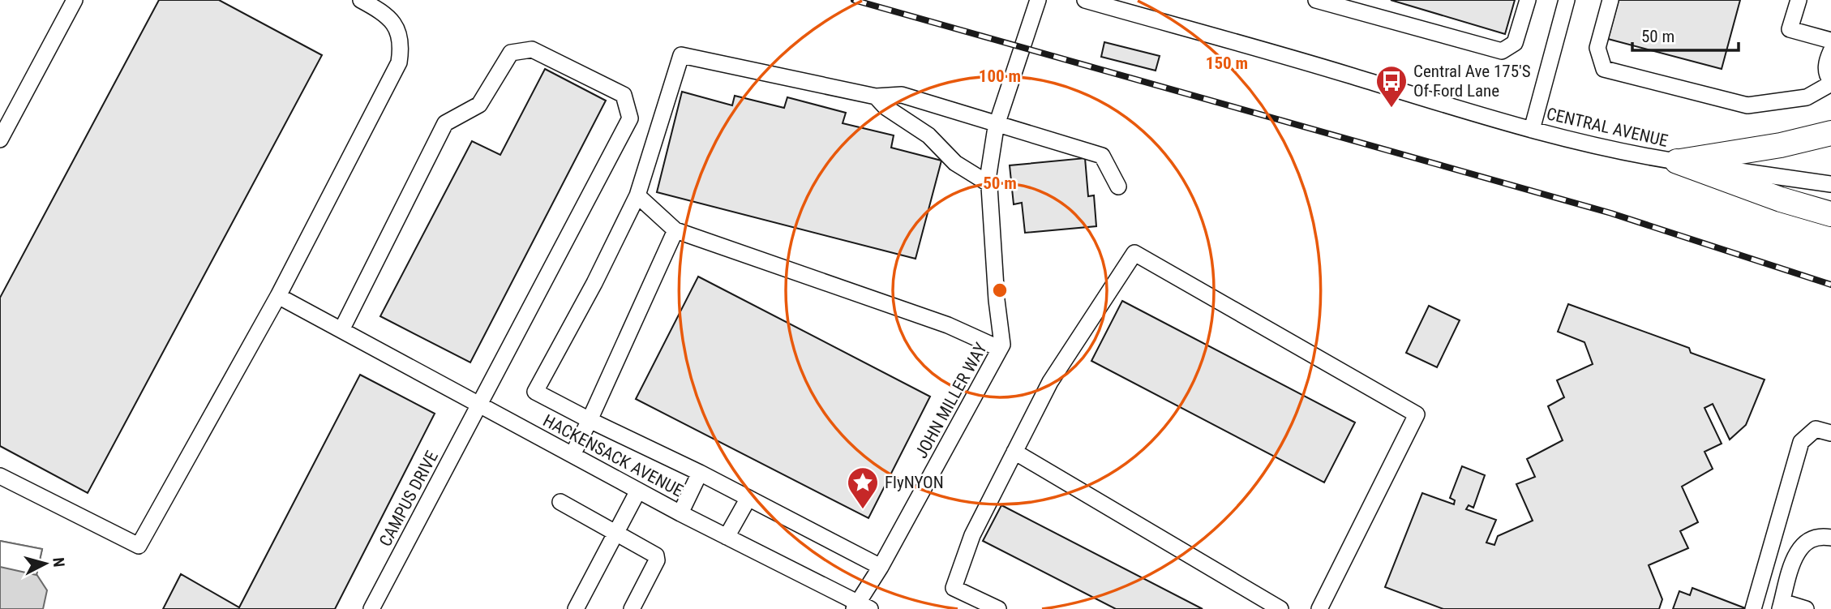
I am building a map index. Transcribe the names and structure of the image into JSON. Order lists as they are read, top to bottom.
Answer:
{
  "streets": {
    "street": [
      "CENTRAL AVENUE",
      "JOHN MILLER WAY",
      "HACKENSACK AVENUE",
      "CAMPUS DRIVE"
    ]
  },
  "crossings": [
    ["JOHN MILLER WAY", "HACKENSACK AVENUE"],
    ["HACKENSACK AVENUE", "CAMPUS DRIVE"]
  ],
  "places": {
    "bus stop": ["Central Ave 175'S Of Ford Lane"],
    "place": ["FlyNYON"]
  },
  "scale_bar": "50 m",
  "north": "right",
  "rings": ["150 m", "100 m", "50 m"]
}
